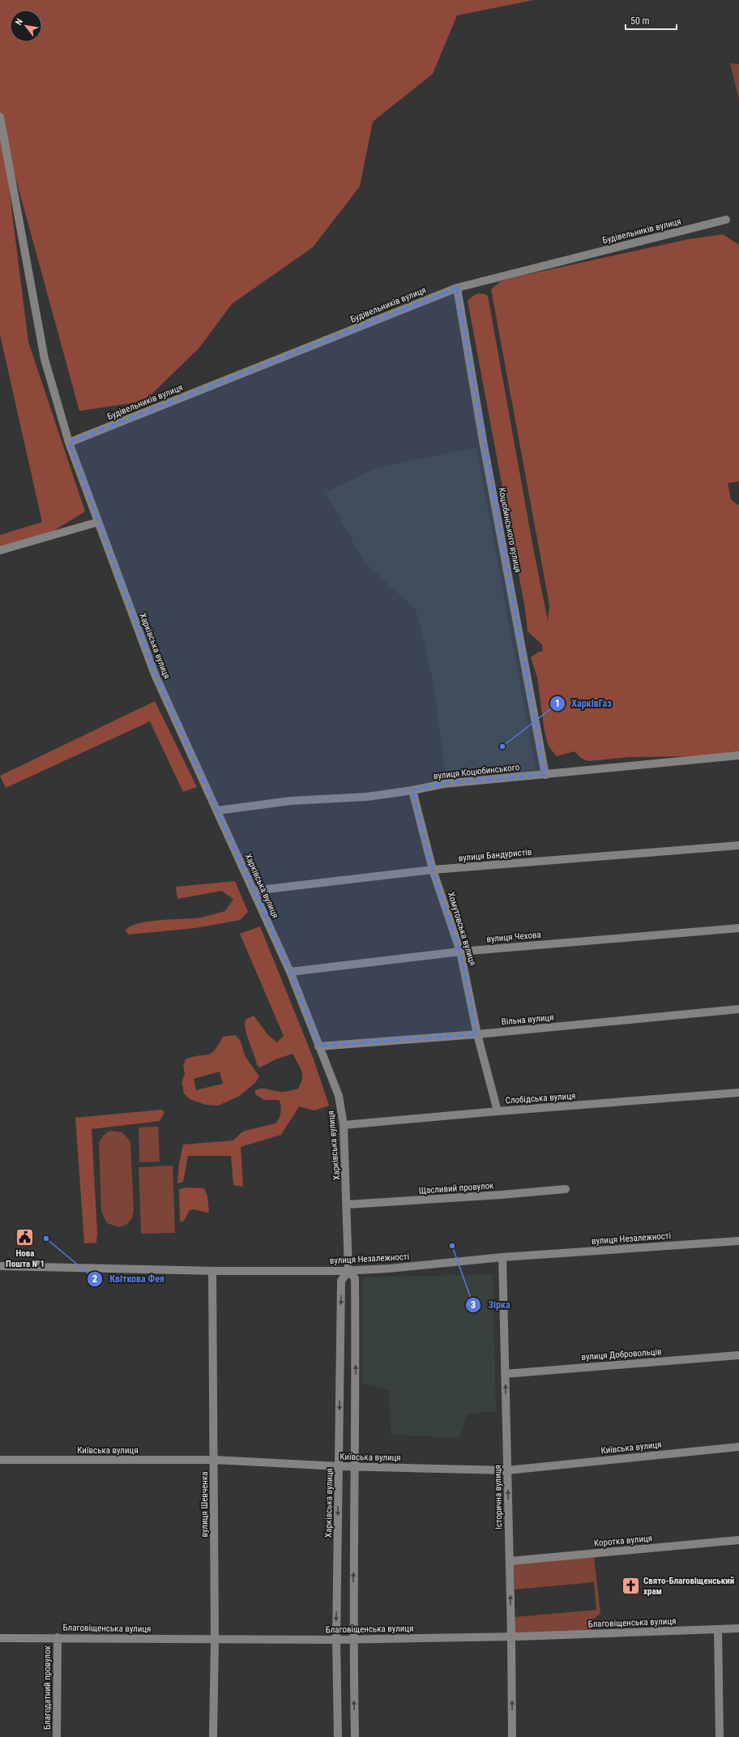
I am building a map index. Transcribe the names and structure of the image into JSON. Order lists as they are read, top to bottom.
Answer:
{
  "streets": {
    "street": [
      "Будівельників вулиця",
      "Коцюбинського вулиця",
      "Харківська вулиця",
      "вулиця Коцюбинського",
      "вулиця Бандуристів",
      "Хомутовська вулиця",
      "вулиця Чехова",
      "Вільна вулиця",
      "Слобідська вулиця",
      "Щасливий провулок",
      "вулиця Незалежності",
      "вулиця Добровольців",
      "Київська вулиця",
      "Історична вулиця",
      "вулиця Шевченка",
      "Коротка вулиця",
      "Благовіщенська вулиця",
      "Благодатний провулок"
    ]
  },
  "crossings": [
    ["Будівельників вулиця", "Коцюбинського вулиця"],
    ["Будівельників вулиця", "Харківська вулиця"],
    ["Коцюбинського вулиця", "вулиця Коцюбинського"],
    ["Харківська вулиця", "вулиця Коцюбинського"],
    ["Харківська вулиця", "вулиця Бандуристів"],
    ["Харківська вулиця", "вулиця Чехова"],
    ["Харківська вулиця", "Вільна вулиця"],
    ["Харківська вулиця", "Слобідська вулиця"],
    ["Харківська вулиця", "Щасливий провулок"],
    ["Харківська вулиця", "вулиця Незалежності"],
    ["Харківська вулиця", "Київська вулиця"],
    ["Харківська вулиця", "Благовіщенська вулиця"],
    ["вулиця Коцюбинського", "Хомутовська вулиця"],
    ["вулиця Бандуристів", "Хомутовська вулиця"],
    ["Хомутовська вулиця", "вулиця Чехова"],
    ["Хомутовська вулиця", "Вільна вулиця"],
    ["Хомутовська вулиця", "Слобідська вулиця"],
    ["вулиця Незалежності", "Історична вулиця"],
    ["вулиця Незалежності", "вулиця Шевченка"],
    ["вулиця Добровольців", "Історична вулиця"],
    ["Київська вулиця", "Історична вулиця"],
    ["Київська вулиця", "вулиця Шевченка"],
    ["Історична вулиця", "Коротка вулиця"],
    ["Історична вулиця", "Благовіщенська вулиця"],
    ["вулиця Шевченка", "Благовіщенська вулиця"],
    ["Благовіщенська вулиця", "Благодатний провулок"]
  ],
  "one_way": ["Історична вулиця"],
  "places": {
    "other": ["ХарківГаз", "Квіткова Фея", "Зірка"],
    "public building": ["Нова Пошта №1"],
    "church": ["Свято-Благовіщенський храм"]
  },
  "scale_bar": "50 m",
  "north": "top left"
}
